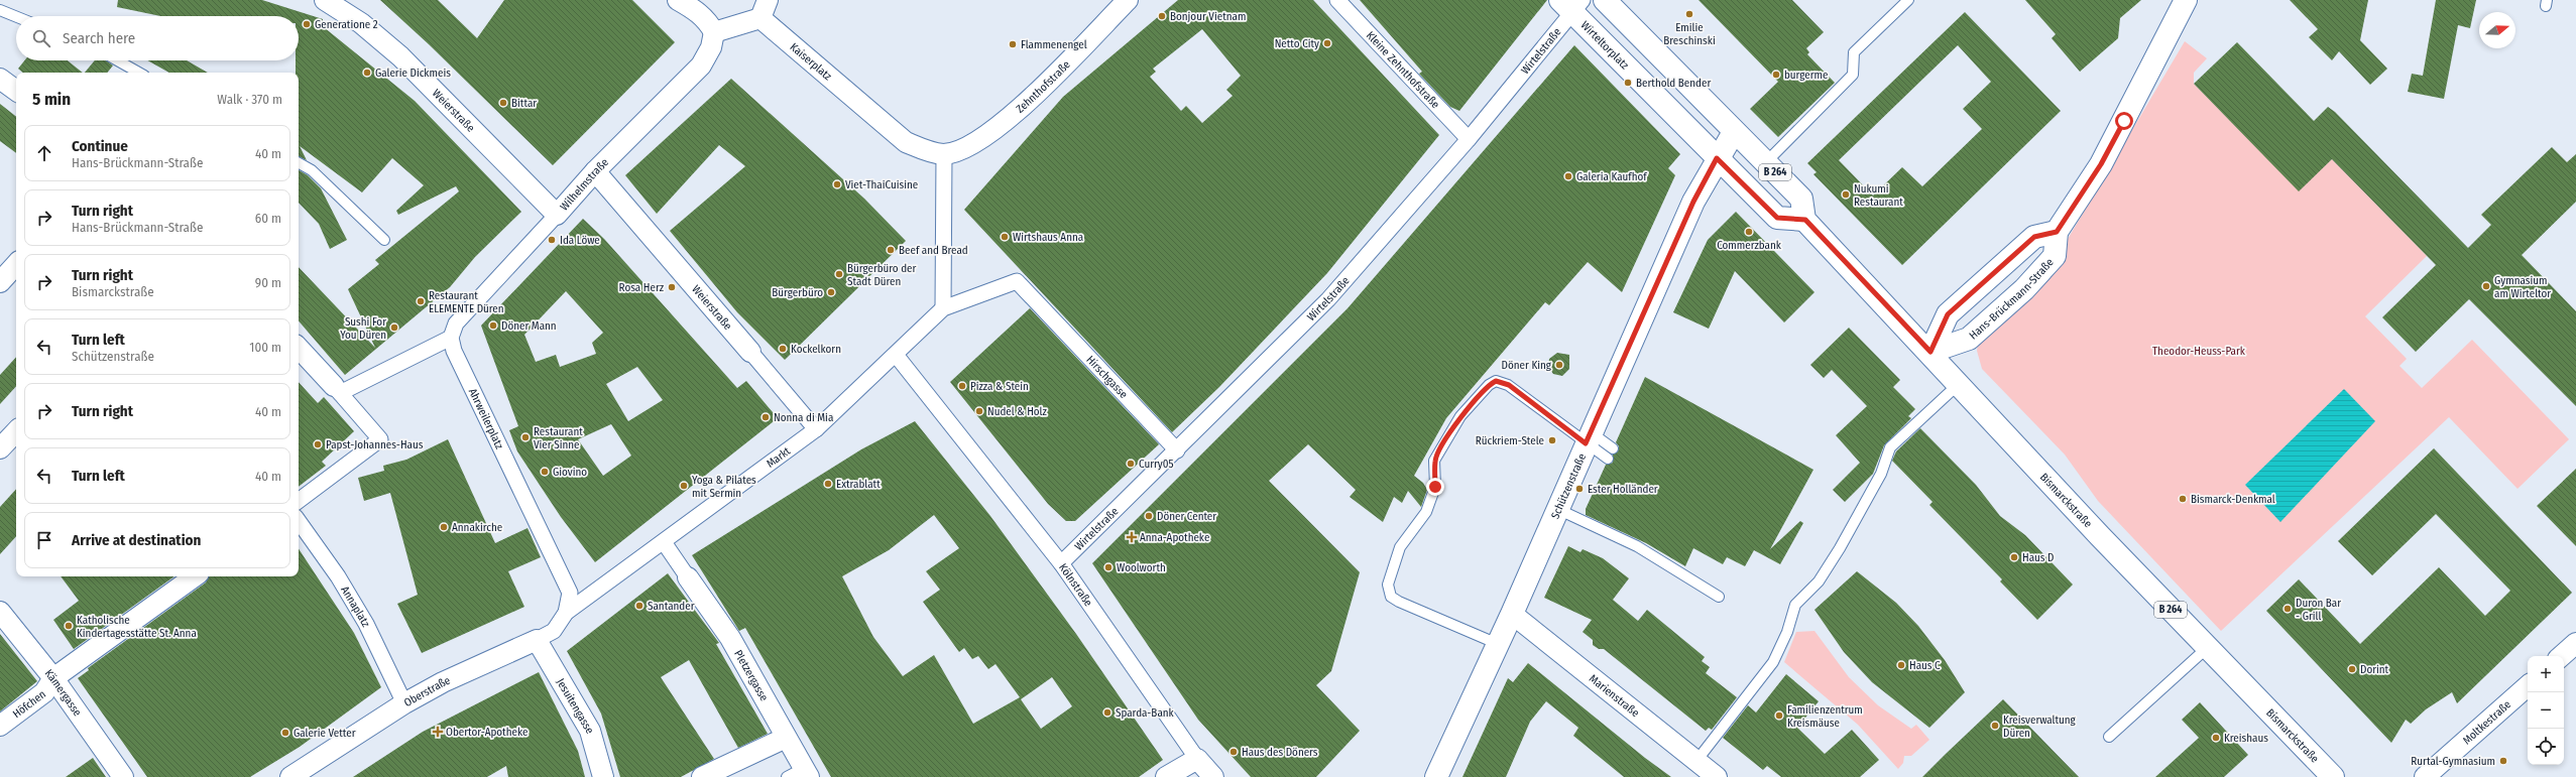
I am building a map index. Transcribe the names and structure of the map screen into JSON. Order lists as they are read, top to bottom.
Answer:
{
  "streets": {
    "main road": [
      "Wirteltorplatz",
      "B 264",
      "Hans-Brückmann-Straße",
      "Schützenstraße",
      "Bismarckstraße"
    ],
    "street": [
      "Wirtelstraße",
      "Kaiserplatz",
      "Kleine Zehnthofstraße",
      "Zehnthofstraße",
      "Weierstraße",
      "Wilhelmstraße",
      "Hirschgasse",
      "Ahrweilerplatz",
      "Markt",
      "Kölnstraße",
      "Annaplatz",
      "Pletzergasse",
      "Oberstraße",
      "Kämergasse",
      "Marienstraße",
      "Höfchen",
      "Jesuitengasse",
      "Moltkestraße"
    ]
  },
  "crossings": [
    ["Wirteltorplatz", "Wirtelstraße"],
    ["Wirteltorplatz", "B 264"],
    ["Wirteltorplatz", "Schützenstraße"],
    ["Wirtelstraße", "Kleine Zehnthofstraße"],
    ["Wirtelstraße", "Hirschgasse"],
    ["Wirtelstraße", "Kölnstraße"],
    ["Kaiserplatz", "Zehnthofstraße"],
    ["Kaiserplatz", "Wilhelmstraße"],
    ["Weierstraße", "Wilhelmstraße"],
    ["B 264", "Schützenstraße"],
    ["B 264", "Bismarckstraße"],
    ["Wilhelmstraße", "Ahrweilerplatz"],
    ["Hans-Brückmann-Straße", "Bismarckstraße"],
    ["Hirschgasse", "Markt"],
    ["Ahrweilerplatz", "Markt"],
    ["Ahrweilerplatz", "Oberstraße"],
    ["Markt", "Kölnstraße"],
    ["Markt", "Oberstraße"],
    ["Schützenstraße", "Marienstraße"],
    ["Annaplatz", "Oberstraße"],
    ["Oberstraße", "Jesuitengasse"],
    ["Kämergasse", "Höfchen"]
  ],
  "parks": ["Theodor-Heuss-Park"],
  "places": {
    "other": [
      "Emilie Breschinski",
      "Bonjour Vietnam",
      "Generatione 2",
      "Netto City",
      "Flammenengel",
      "Galerie Dickmeis",
      "burgerme",
      "Berthold Bender",
      "Bittar",
      "Galeria Kaufhof",
      "Viet-ThaiCuisine",
      "Nukumi Restaurant",
      "Commerzbank",
      "Wirtshaus Anna",
      "Ida Löwe",
      "Beef and Bread",
      "Bürgerbüro der Stadt Düren",
      "Gymnasium am Wirteltor",
      "Rosa Herz",
      "Bürgerbüro",
      "Restaurant ELEMENTE Düren",
      "Döner Mann",
      "Sushi For You Düren",
      "Kockelkorn",
      "Döner King",
      "Pizza & Stein",
      "Nudel & Holz",
      "Nonna di Mia",
      "Restaurant Vier Sinne",
      "Rückriem-Stele",
      "Papst-Johannes-Haus",
      "Curry05",
      "Giovino",
      "Extrablatt",
      "Yoga & Pilates mit Sermin",
      "Ester Holländer",
      "Bismarck-Denkmal",
      "Döner Center",
      "Annakirche",
      "Haus D",
      "Woolworth",
      "Santander",
      "Duron Bar - Grill",
      "Katholische Kindertagesstätte St. Anna",
      "Haus C",
      "Dorint",
      "Sparda-Bank",
      "Familienzentrum Kreismäuse",
      "Kreisverwaltung Düren",
      "Galerie Vetter",
      "Kreishaus",
      "Haus des Döners",
      "Rurtal-Gymnasium"
    ],
    "health": ["Anna-Apotheke", "Obertor-Apotheke"]
  },
  "north": "right",
  "page": {
    "search": "Search here",
    "heading": ["5 min", "Walk · 370 m"],
    "list": [
      ["Continue", "Hans-Brückmann-Straße", "40 m"],
      ["Turn right", "Hans-Brückmann-Straße", "60 m"],
      ["Turn right", "Bismarckstraße", "90 m"],
      ["Turn left", "Schützenstraße", "100 m"],
      ["Turn right", "40 m"],
      ["Turn left", "40 m"],
      "Arrive at destination"
    ],
    "map_buttons": ["+", "−"]
  }
}
